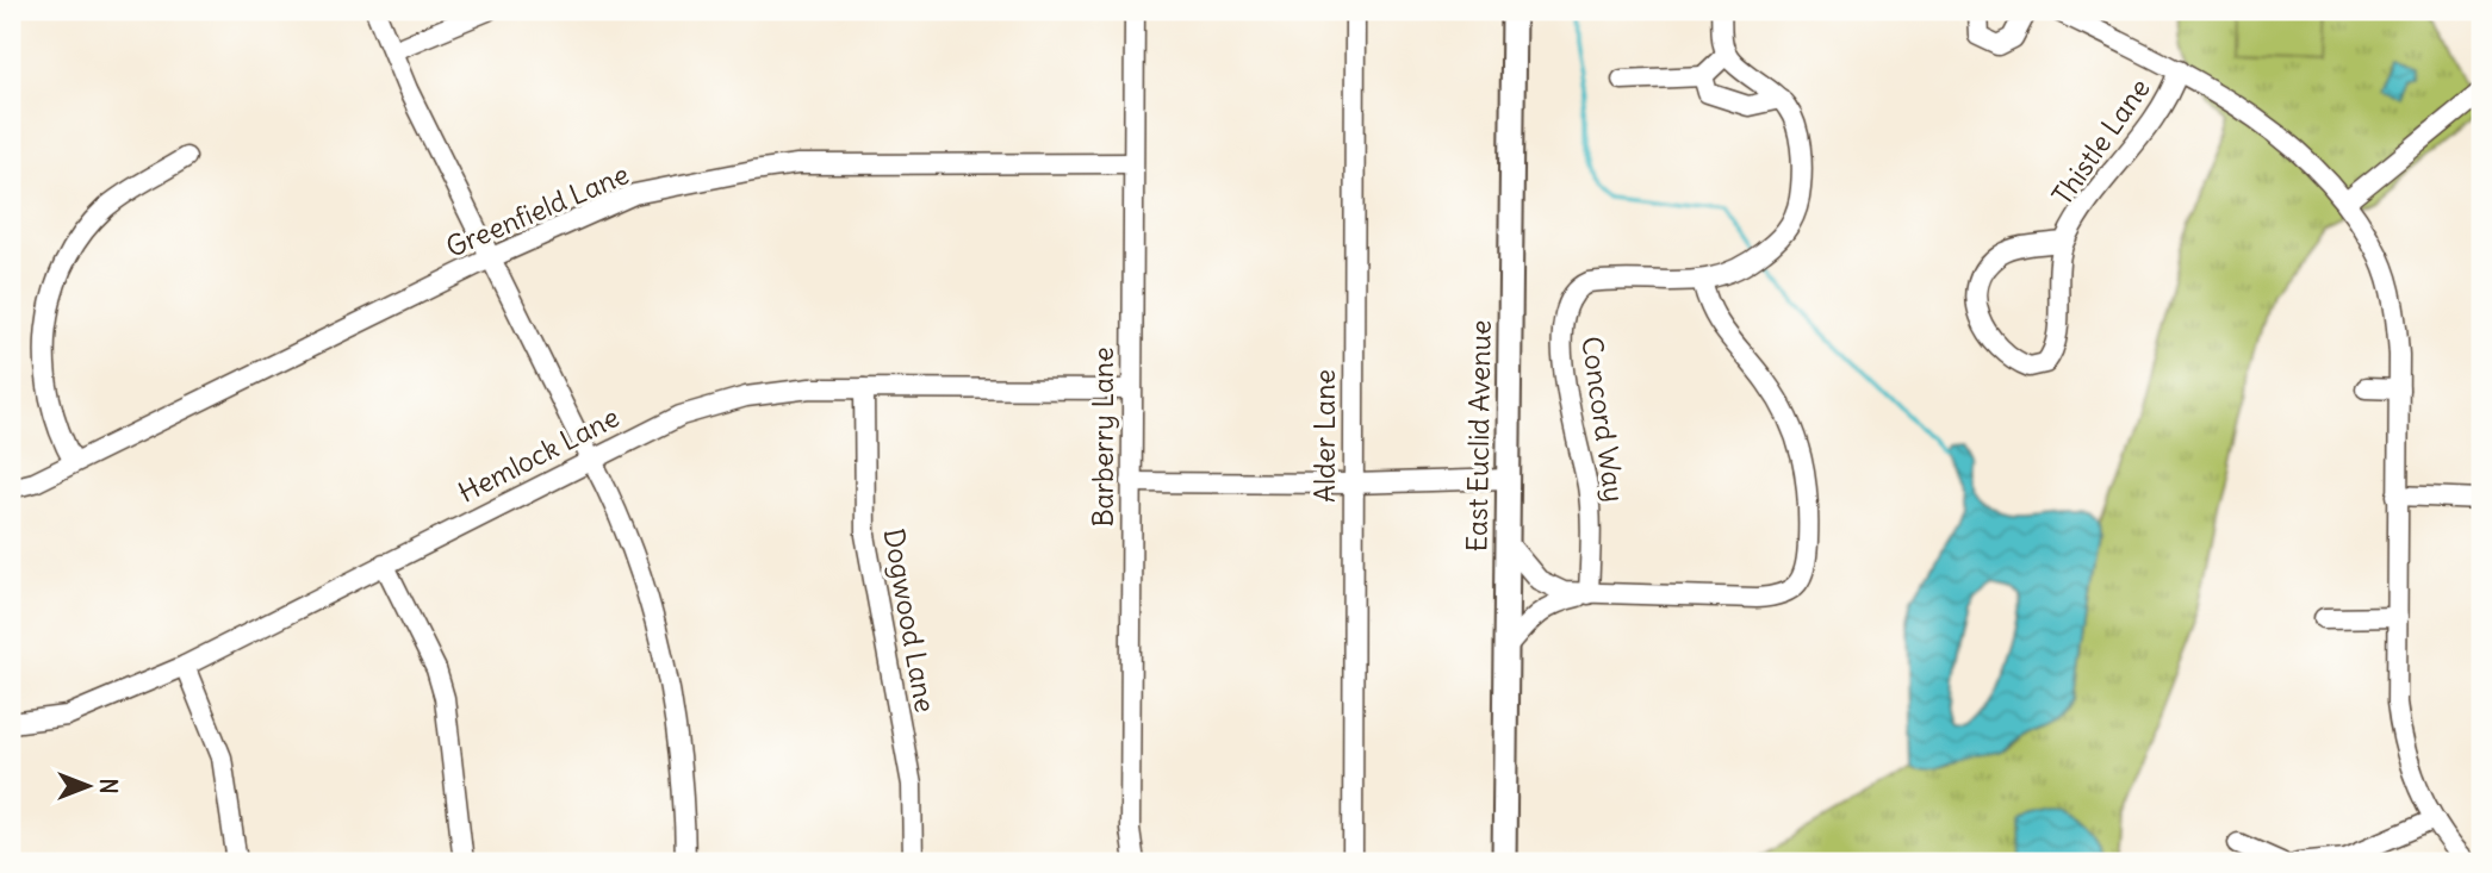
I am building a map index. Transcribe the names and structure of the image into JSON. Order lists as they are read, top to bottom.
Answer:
{
  "streets": {
    "main road": ["East Euclid Avenue"],
    "street": [
      "Thistle Lane",
      "Greenfield Lane",
      "Concord Way",
      "Alder Lane",
      "Barberry Lane",
      "Hemlock Lane",
      "Dogwood Lane"
    ]
  },
  "crossings": [
    ["Greenfield Lane", "Barberry Lane"],
    ["Barberry Lane", "Hemlock Lane"],
    ["Hemlock Lane", "Dogwood Lane"]
  ],
  "north": "right"
}
